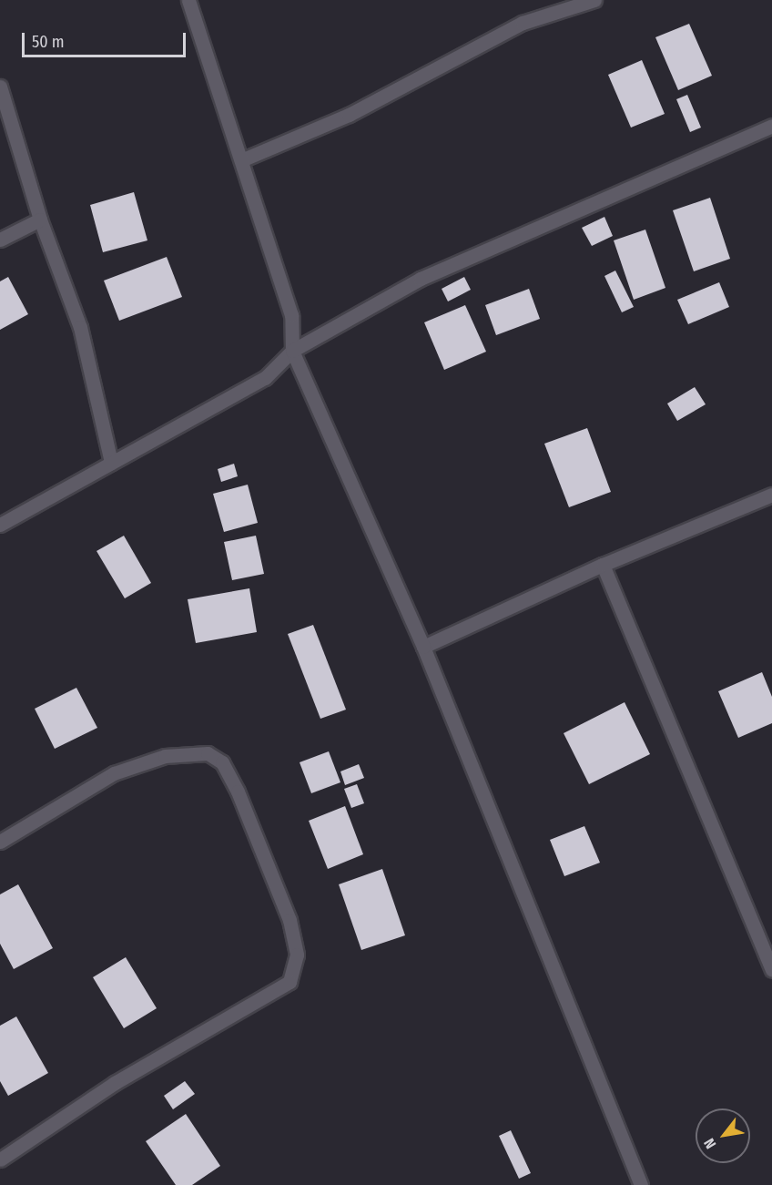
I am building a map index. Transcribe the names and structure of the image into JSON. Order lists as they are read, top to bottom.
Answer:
{
  "scale_bar": "50 m",
  "north": "bottom left"
}
